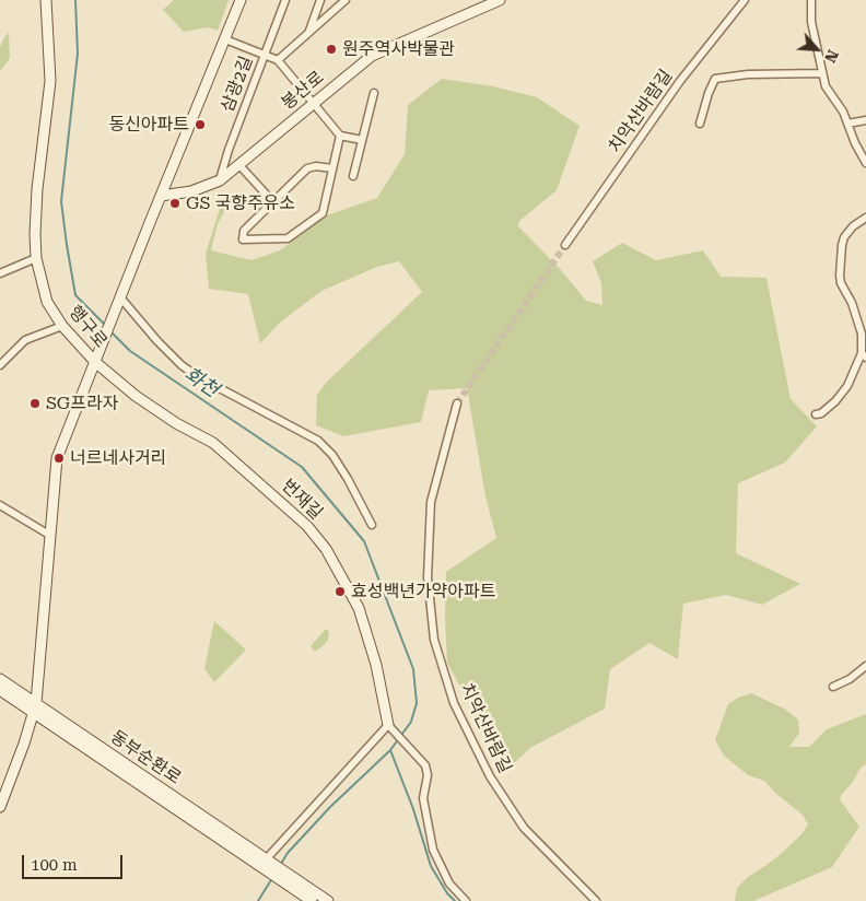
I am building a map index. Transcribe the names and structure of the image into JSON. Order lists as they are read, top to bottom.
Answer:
{
  "streets": {
    "street": [
      "삼광2길",
      "봉산로",
      "치악산바람길",
      "행구로",
      "번재길",
      "동부순환로"
    ]
  },
  "crossings": [
    ["삼광2길", "봉산로"],
    ["행구로", "번재길"],
    ["행구로", "동부순환로"]
  ],
  "water": ["화천"],
  "places": [
    "원주역사박물관",
    "동신아파트",
    "GS 국향주유소",
    "SG프라자",
    "너르네사거리",
    "효성백년가약아파트"
  ],
  "scale_bar": "100 m",
  "north": "bottom right"
}
